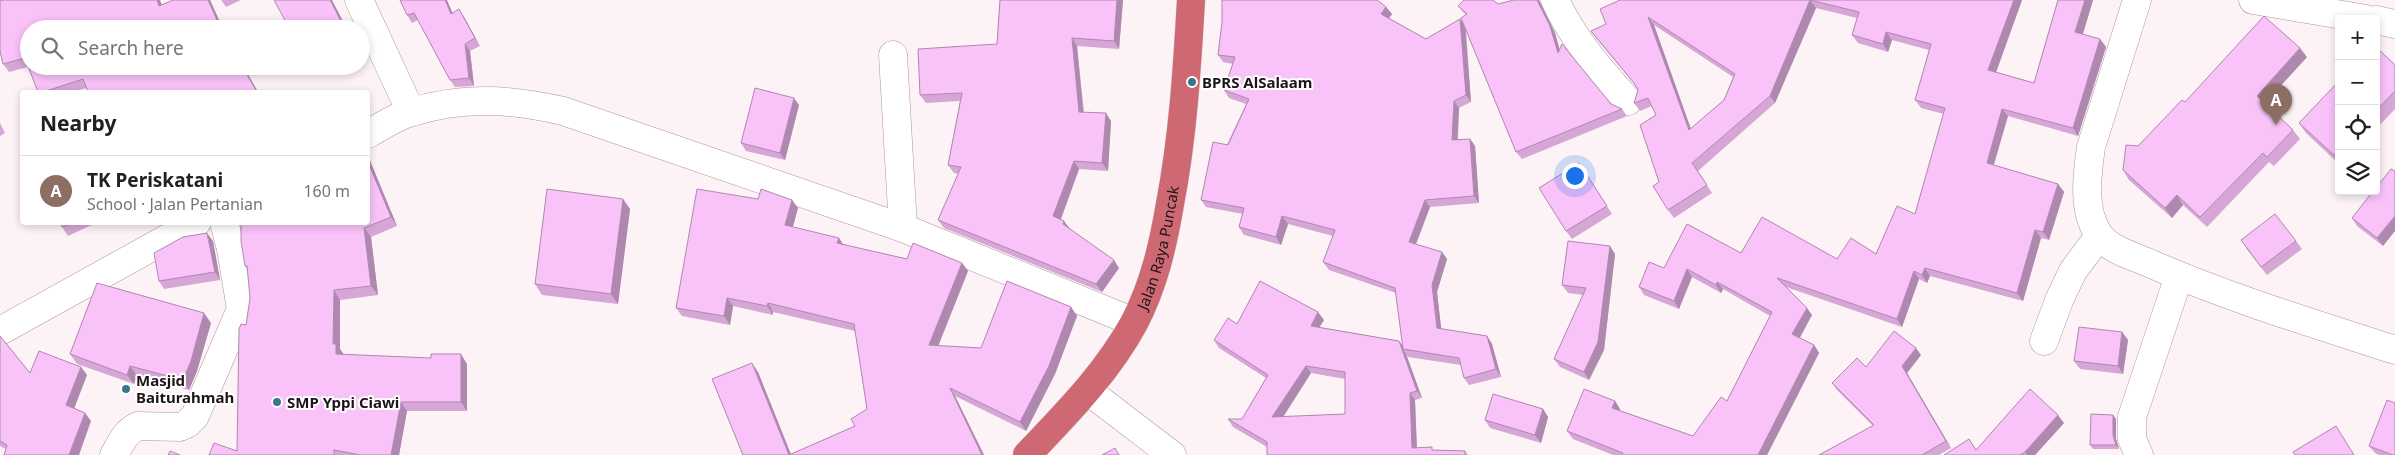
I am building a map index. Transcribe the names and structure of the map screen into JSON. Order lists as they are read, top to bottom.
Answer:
{
  "streets": {
    "highway": ["Jalan Raya Puncak"]
  },
  "places": ["BPRS AlSalaam", "Masjid Baiturahmah", "SMP Yppi Ciawi"],
  "page": {
    "map_buttons": ["+", "−"],
    "search": "Search here",
    "pins": "A",
    "heading": "Nearby",
    "list": [
      {
        "mark": "A",
        "name": "TK Periskatani",
        "note": "School · Jalan Pertanian",
        "value": "160 m"
      }
    ]
  }
}
